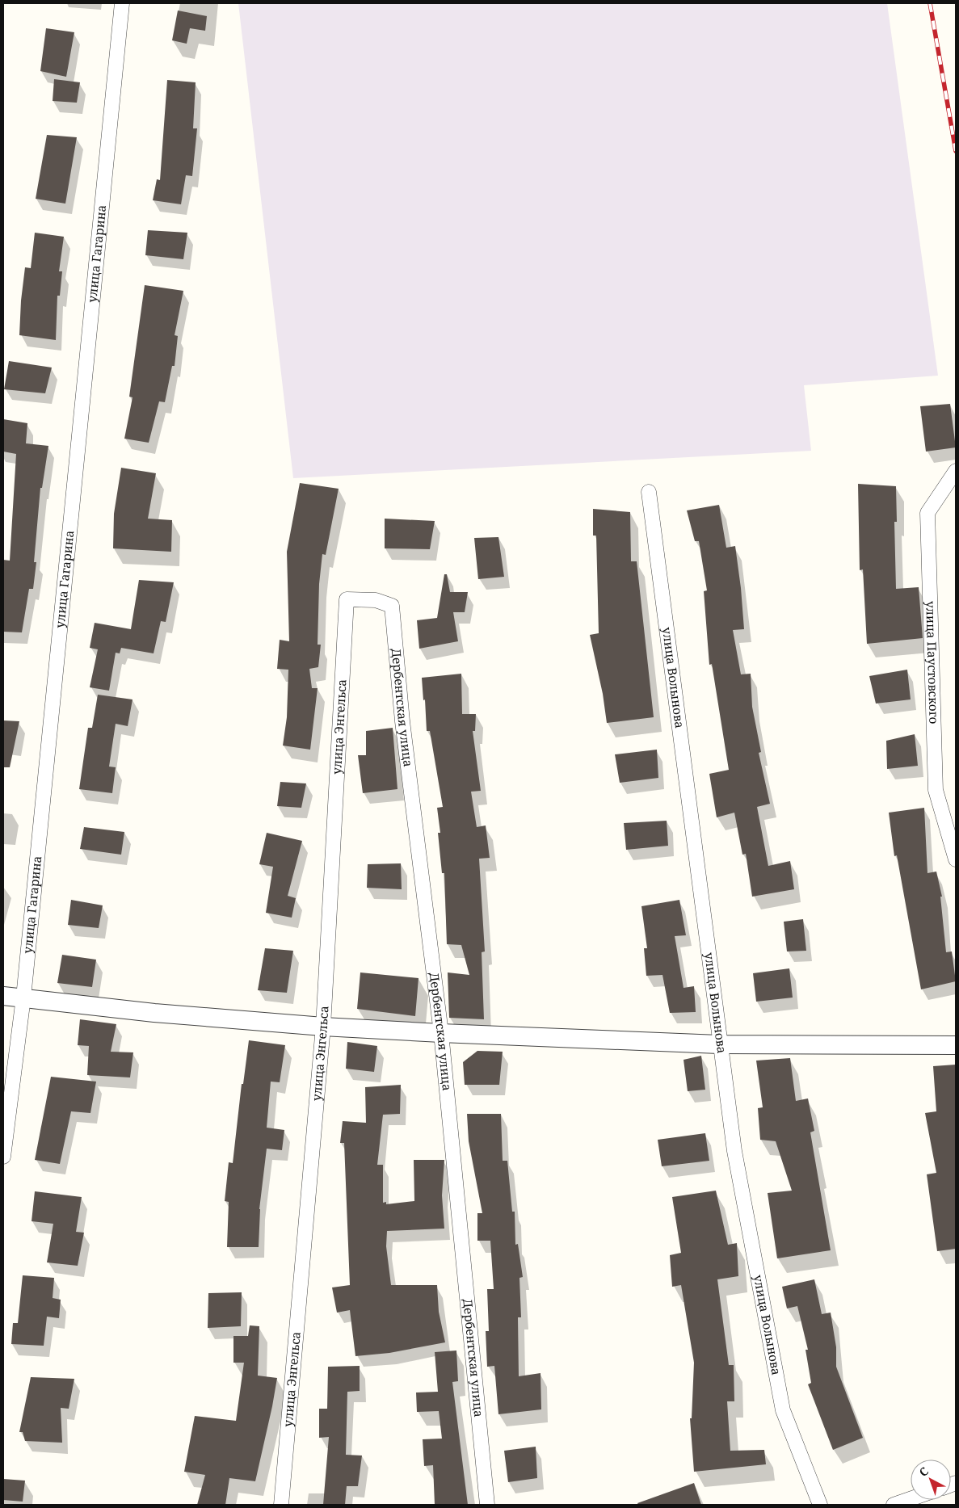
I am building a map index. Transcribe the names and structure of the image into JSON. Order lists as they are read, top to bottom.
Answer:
{
  "streets": {
    "street": [
      "улица Гагарина",
      "улица Паустовского",
      "улица Волынова",
      "Дербентская улица",
      "улица Энгельса"
    ]
  },
  "crossings": [
    ["Дербентская улица", "улица Энгельса"]
  ],
  "north": "top left"
}
